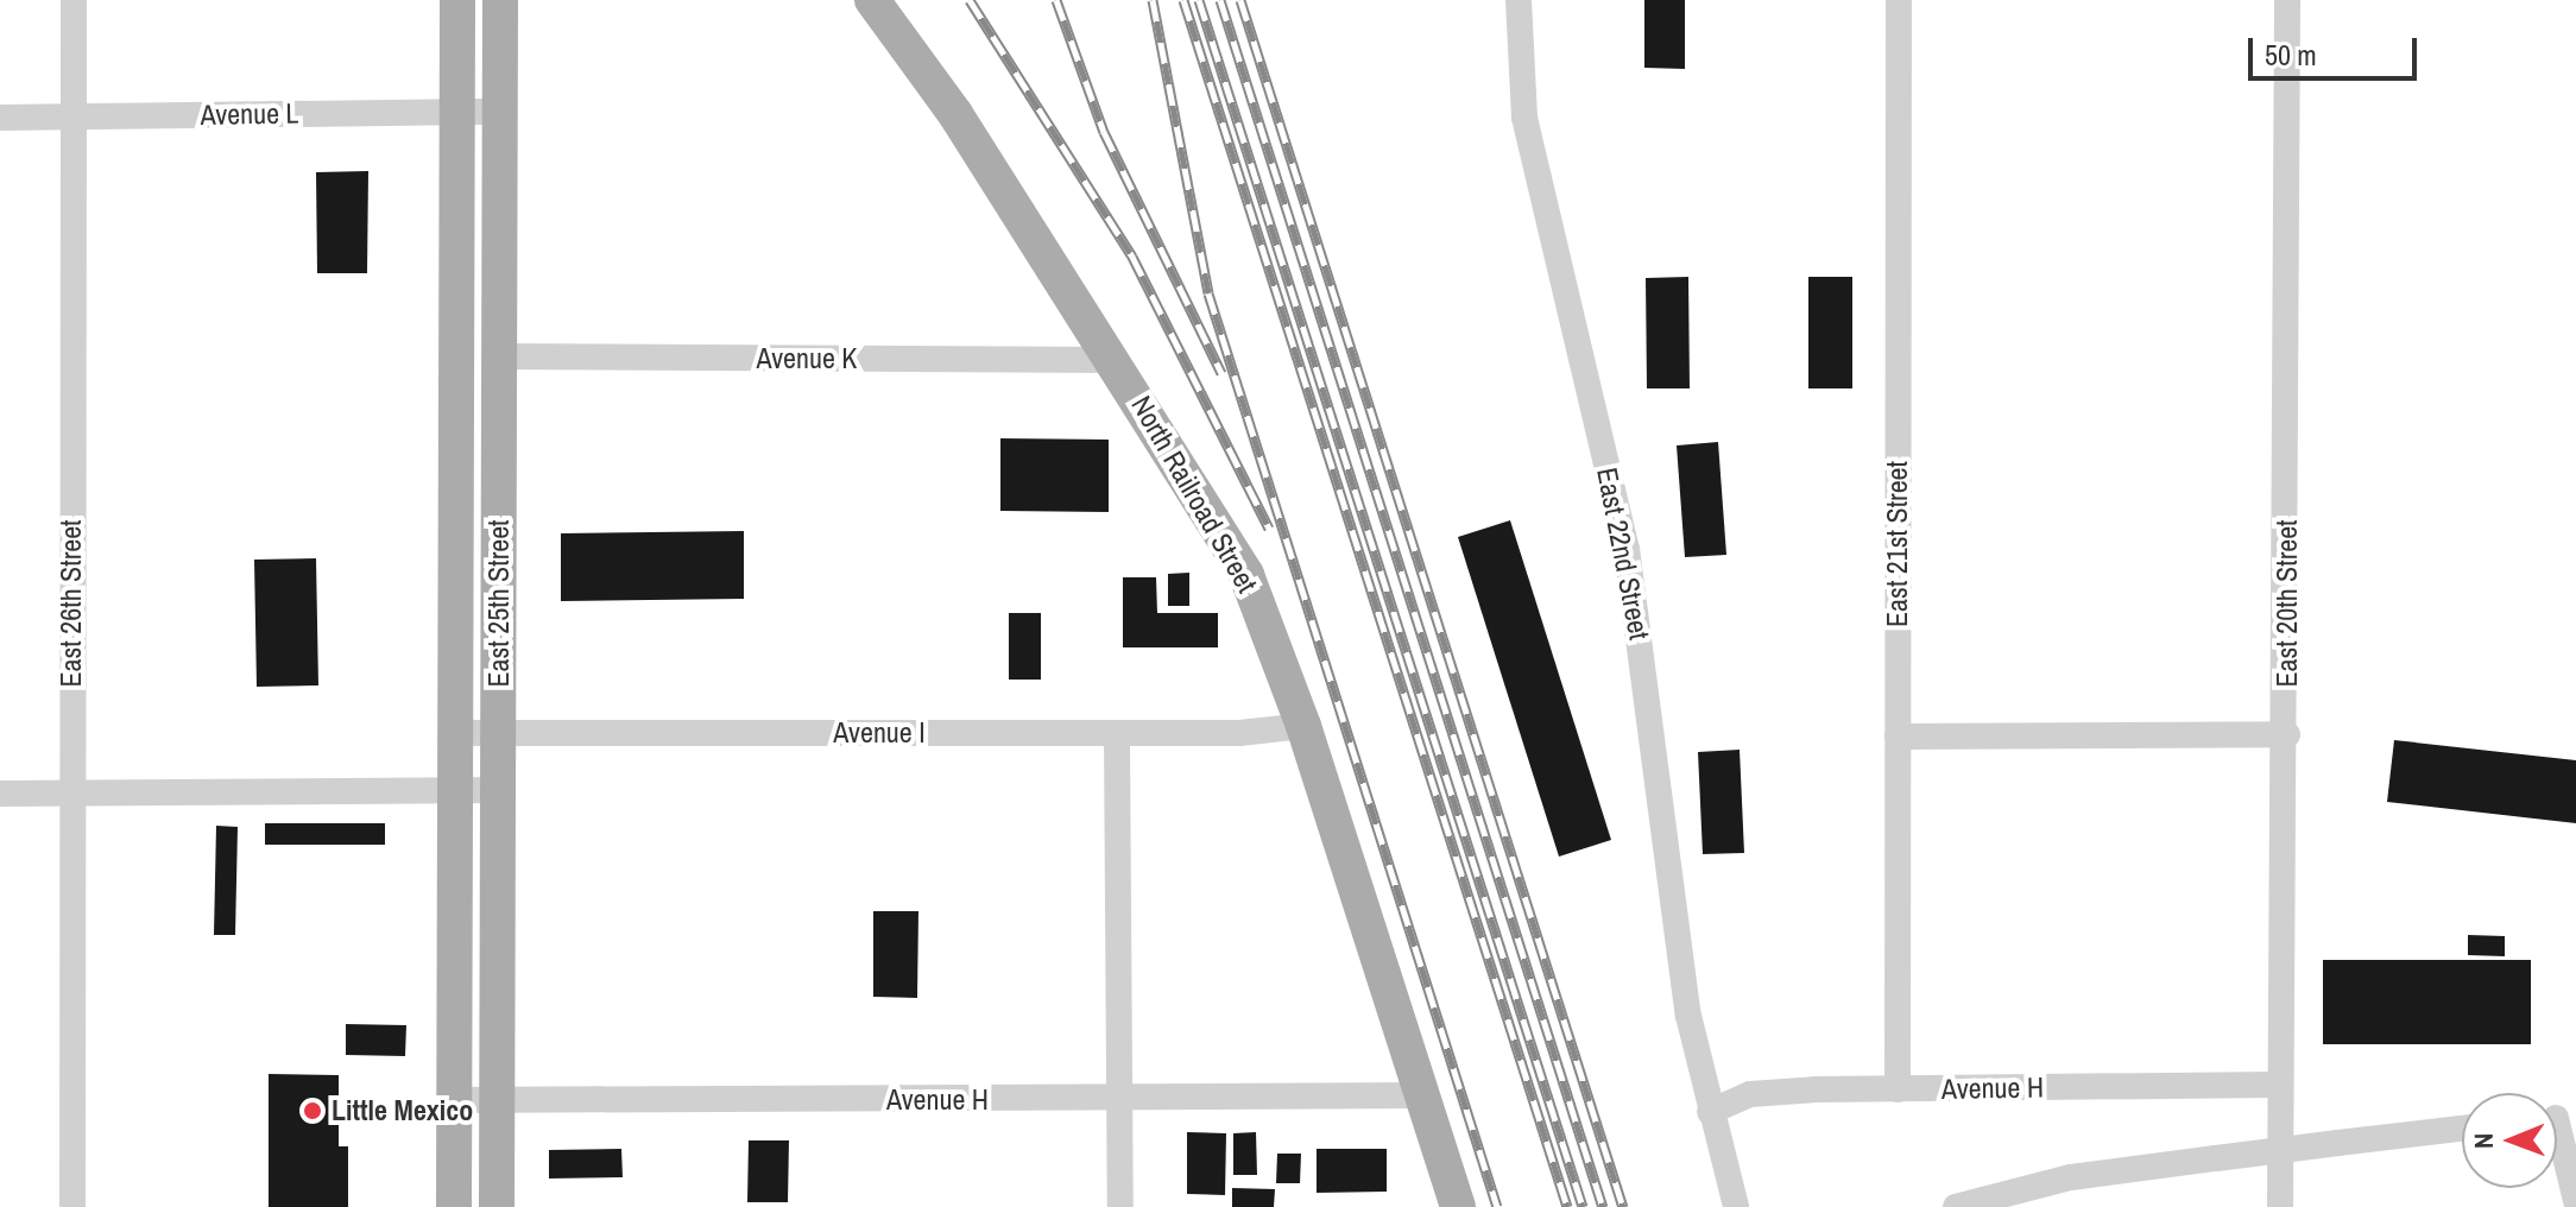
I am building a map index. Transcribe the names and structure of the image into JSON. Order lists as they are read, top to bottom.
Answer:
{
  "streets": {
    "main road": ["North Railroad Street", "East 25th Street"],
    "street": [
      "Avenue L",
      "Avenue K",
      "East 21st Street",
      "East 22nd Street",
      "East 26th Street",
      "East 20th Street",
      "Avenue I",
      "Avenue H"
    ]
  },
  "crossings": [
    ["Avenue L", "East 26th Street"],
    ["Avenue L", "East 25th Street"],
    ["Avenue K", "North Railroad Street"],
    ["Avenue K", "East 25th Street"],
    ["North Railroad Street", "Avenue I"],
    ["North Railroad Street", "Avenue H"],
    ["East 21st Street", "Avenue H"],
    ["East 22nd Street", "Avenue H"],
    ["East 25th Street", "Avenue I"],
    ["East 25th Street", "Avenue H"],
    ["East 20th Street", "Avenue H"]
  ],
  "places": ["Little Mexico"],
  "scale_bar": "50 m",
  "north": "left"
}
